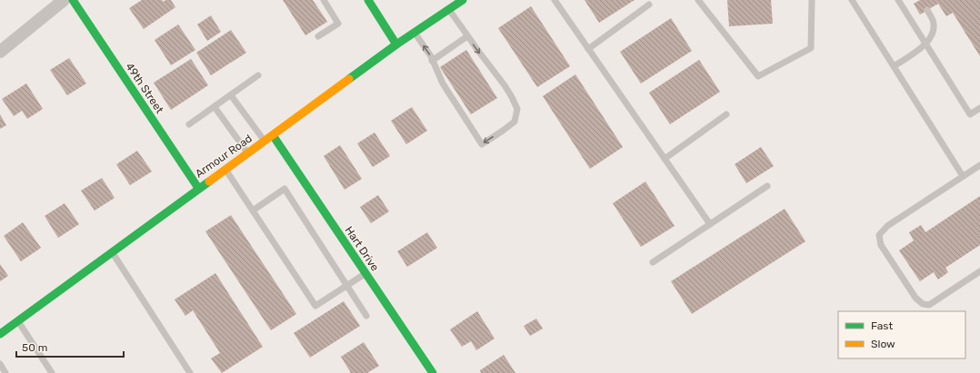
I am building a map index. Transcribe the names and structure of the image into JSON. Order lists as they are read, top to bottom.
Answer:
{
  "streets": {
    "street": ["49th Street", "Armour Road", "Hart Drive"]
  },
  "crossings": [
    ["49th Street", "Armour Road"],
    ["Armour Road", "Hart Drive"]
  ],
  "legend": ["Fast", "Slow"],
  "scale_bar": "50 m"
}
